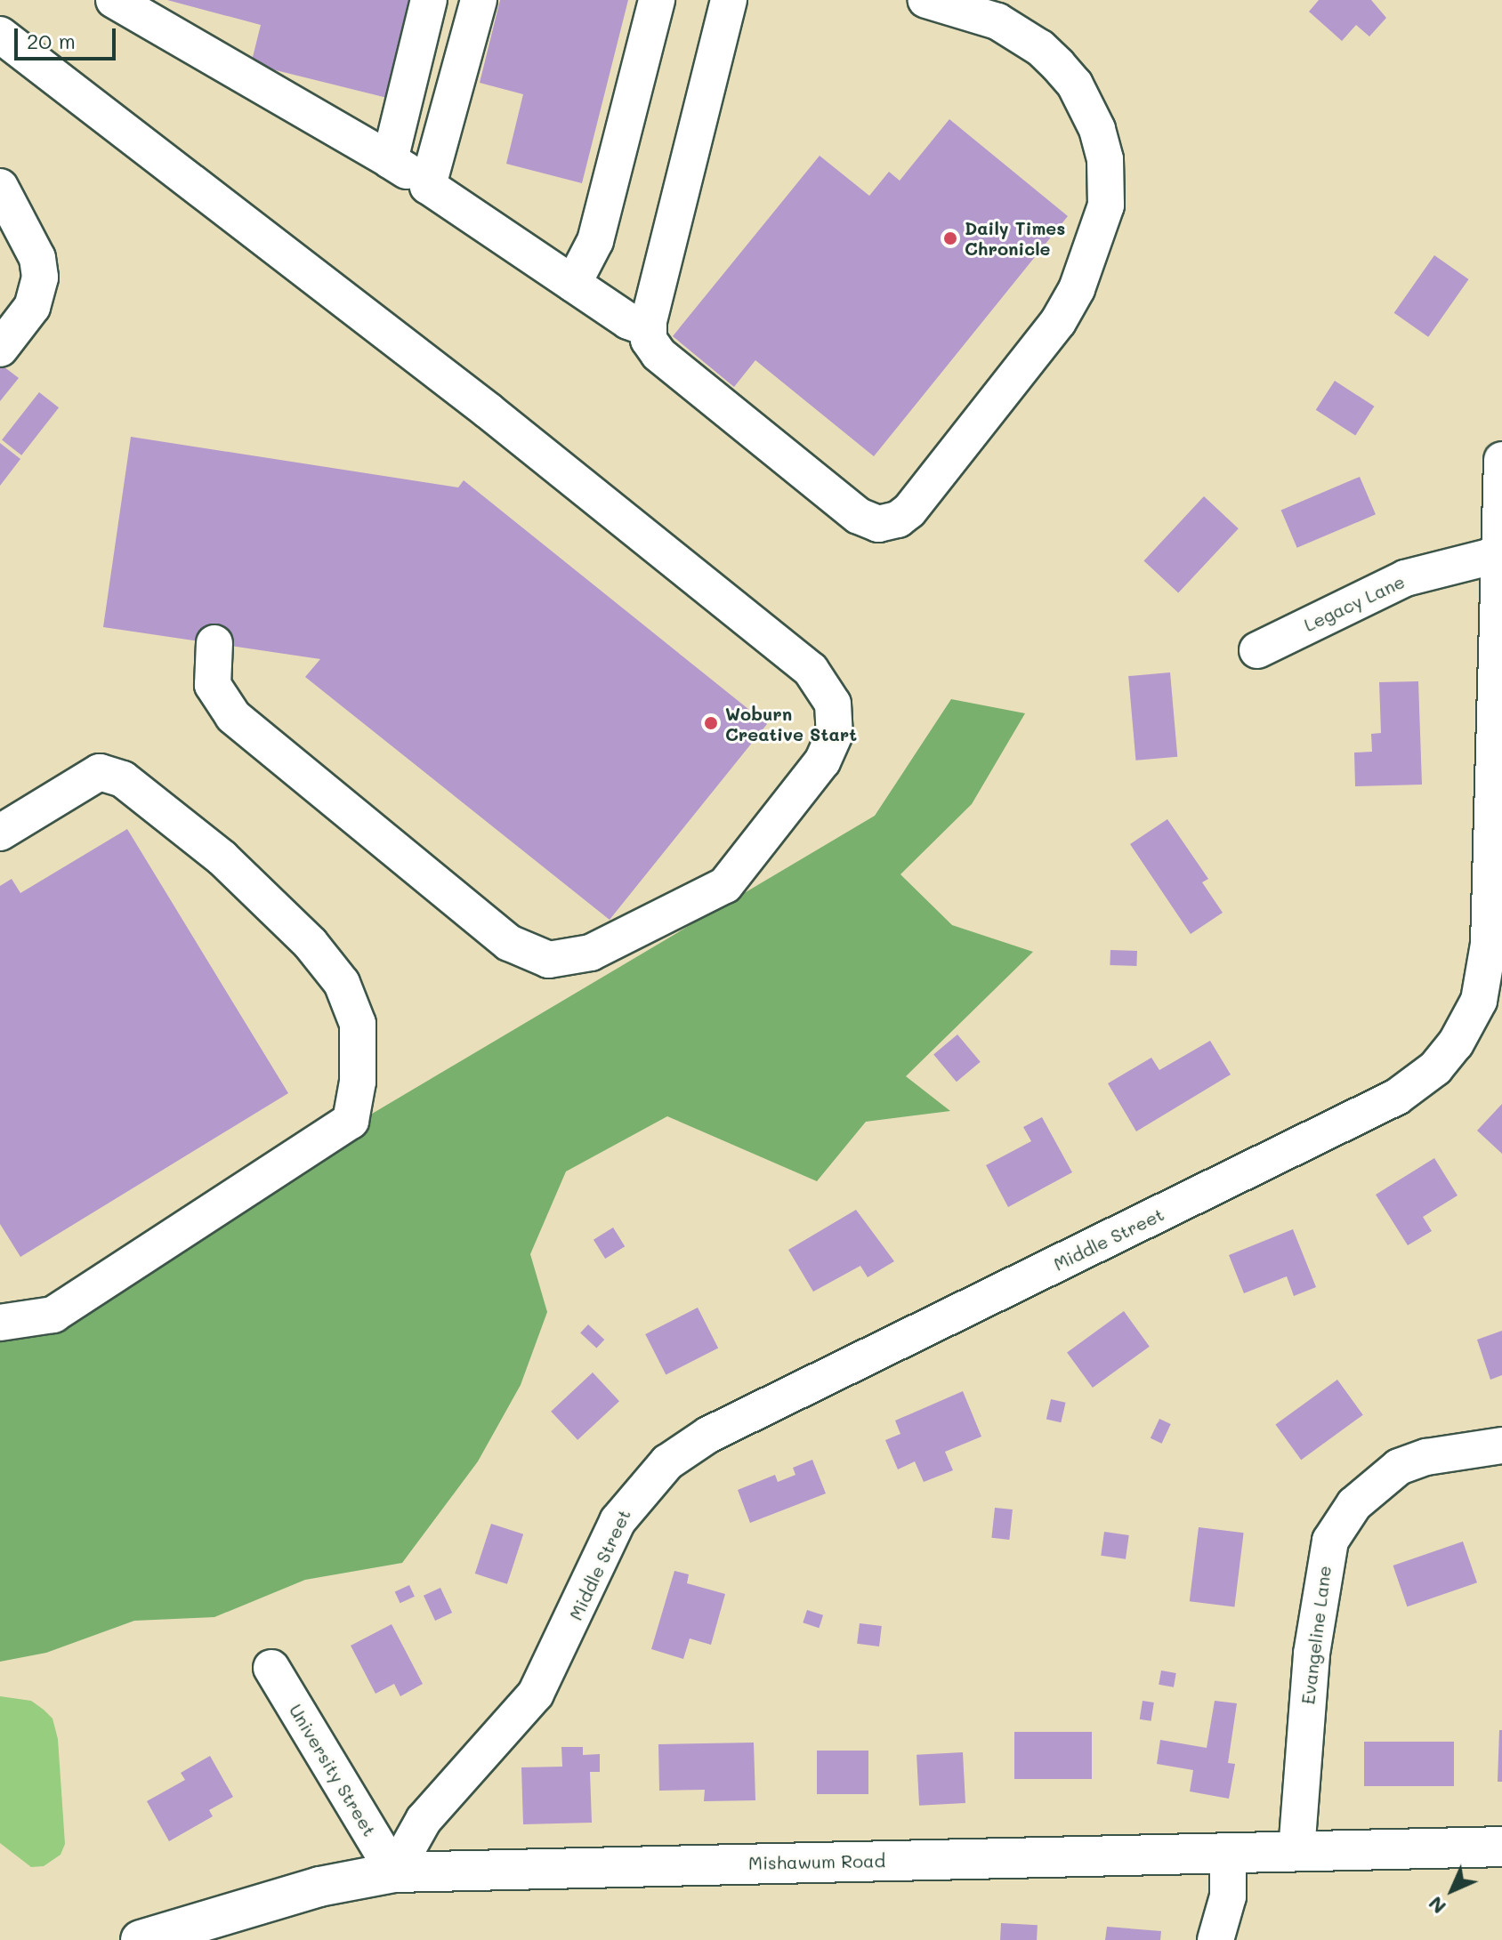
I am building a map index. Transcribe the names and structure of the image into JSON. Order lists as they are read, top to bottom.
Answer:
{
  "streets": {
    "main road": ["Mishawum Road"],
    "street": [
      "Legacy Lane",
      "Middle Street",
      "Evangeline Lane",
      "University Street"
    ]
  },
  "crossings": [
    ["Legacy Lane", "Middle Street"],
    ["Middle Street", "University Street"],
    ["Middle Street", "Mishawum Road"],
    ["Evangeline Lane", "Mishawum Road"],
    ["University Street", "Mishawum Road"]
  ],
  "places": ["Daily Times Chronicle", "Woburn Creative Start"],
  "scale_bar": "20 m",
  "north": "bottom left"
}
